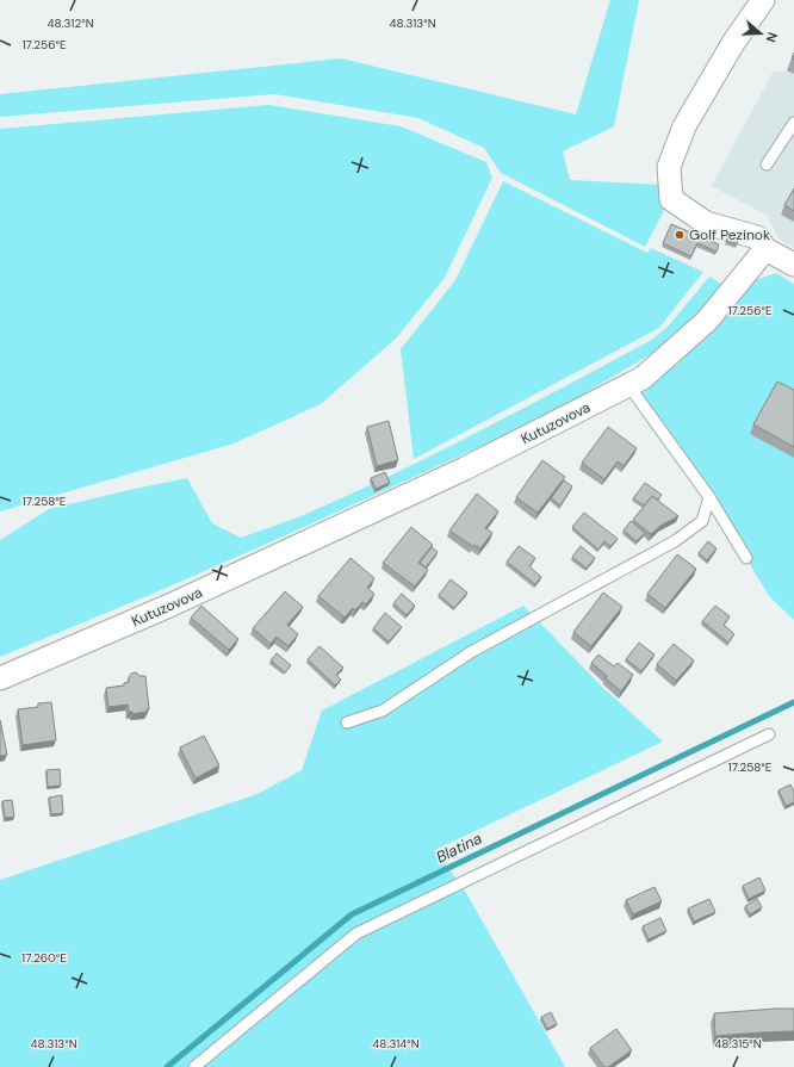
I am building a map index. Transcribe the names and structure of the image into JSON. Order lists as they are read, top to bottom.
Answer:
{
  "streets": {
    "street": ["Kutuzovova"]
  },
  "water": ["Blatina"],
  "places": ["Golf Pezinok"],
  "north": "right",
  "coordinates": [
    "48.312°N",
    "48.313°N",
    "17.256°E",
    "17.258°E",
    "17.260°E",
    "48.314°N",
    "48.315°N"
  ]
}
